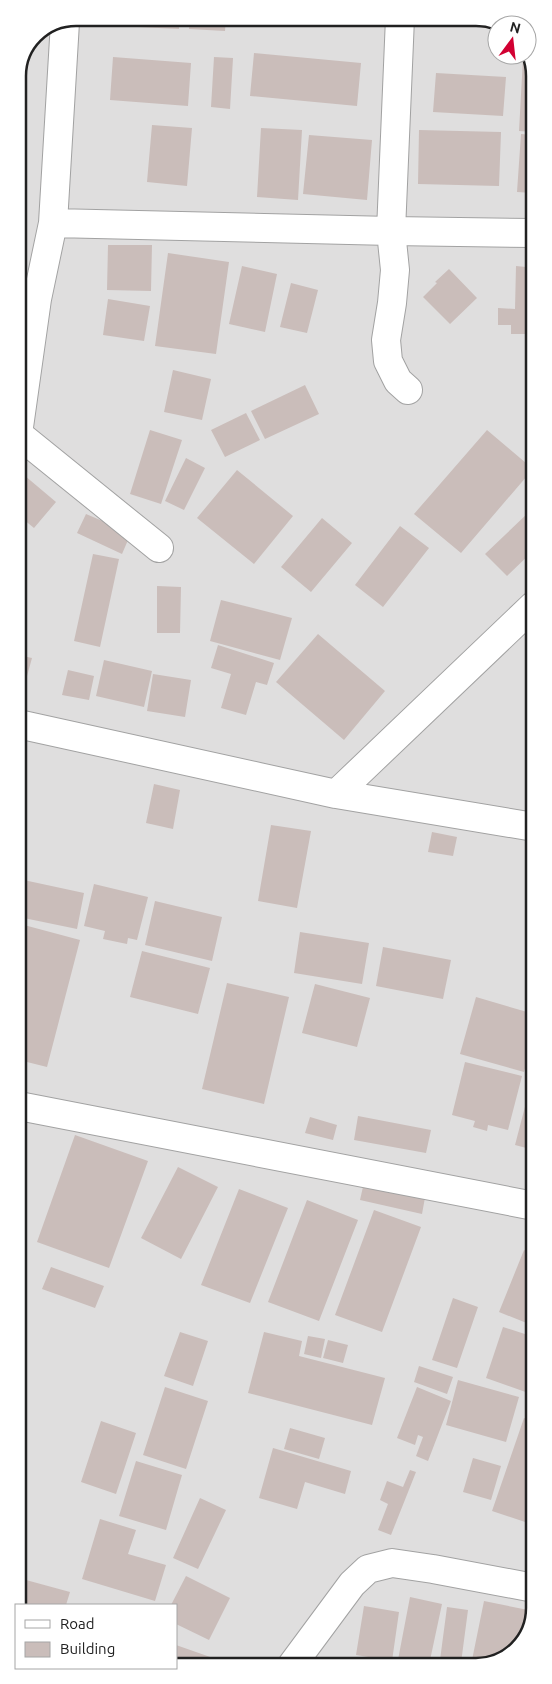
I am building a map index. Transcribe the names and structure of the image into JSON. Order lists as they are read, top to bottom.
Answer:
{
  "legend": ["Road", "Building"],
  "north": "top"
}
